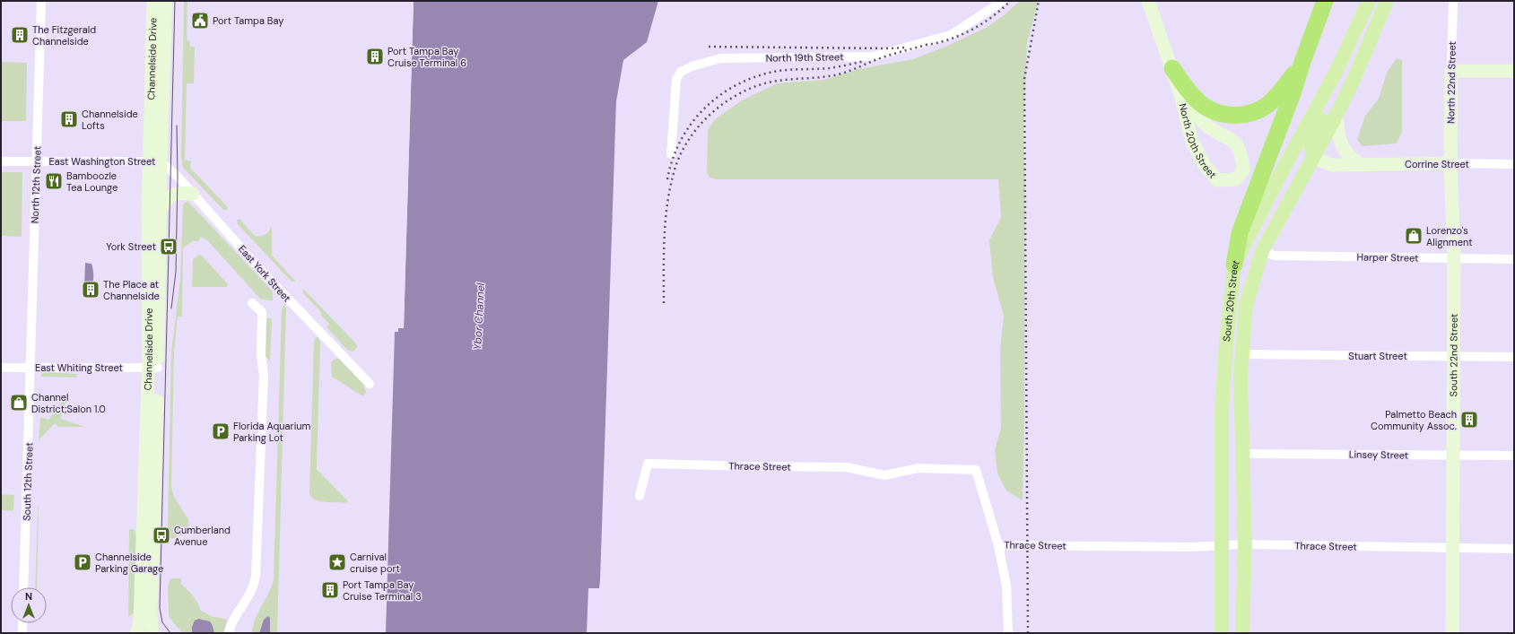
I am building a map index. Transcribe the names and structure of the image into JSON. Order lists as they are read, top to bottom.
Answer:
{
  "streets": {
    "main road": [
      "Channelside Drive",
      "North 22nd Street",
      "North 20th Street",
      "Corrine Street",
      "South 20th Street",
      "South 22nd Street"
    ],
    "street": [
      "North 19th Street",
      "East Washington Street",
      "North 12th Street",
      "Harper Street",
      "East York Street",
      "Stuart Street",
      "East Whiting Street",
      "Linsey Street",
      "Thrace Street",
      "South 12th Street"
    ]
  },
  "crossings": [
    ["Channelside Drive", "East Washington Street"],
    ["Channelside Drive", "East York Street"],
    ["Channelside Drive", "East Whiting Street"],
    ["North 22nd Street", "Corrine Street"],
    ["North 22nd Street", "South 22nd Street"],
    ["East Washington Street", "North 12th Street"],
    ["East Washington Street", "East York Street"],
    ["Corrine Street", "South 20th Street"],
    ["Corrine Street", "South 22nd Street"],
    ["North 12th Street", "East Whiting Street"],
    ["North 12th Street", "South 12th Street"],
    ["Harper Street", "South 20th Street"],
    ["Harper Street", "South 22nd Street"],
    ["South 20th Street", "Stuart Street"],
    ["South 20th Street", "Linsey Street"],
    ["South 20th Street", "Thrace Street"],
    ["South 22nd Street", "Stuart Street"],
    ["South 22nd Street", "Linsey Street"],
    ["South 22nd Street", "Thrace Street"],
    ["East Whiting Street", "South 12th Street"]
  ],
  "water": ["Ybor Channel"],
  "places": {
    "public building": ["Port Tampa Bay"],
    "building": [
      "The Fitzgerald Channelside",
      "Port Tampa Bay Cruise Terminal 6",
      "Channelside Lofts",
      "The Place at Channelside",
      "Palmetto Beach Community Assoc.",
      "Port Tampa Bay Cruise Terminal 3"
    ],
    "restaurant": ["Bamboozle Tea Lounge"],
    "shop": ["Lorenzo's Alignment", "Channel District;Salon 1.0"],
    "bus stop": ["York Street", "Cumberland Avenue"],
    "parking": ["Florida Aquarium Parking Lot", "Channelside Parking Garage"],
    "place": ["Carnival cruise port"]
  },
  "north": "top"
}
